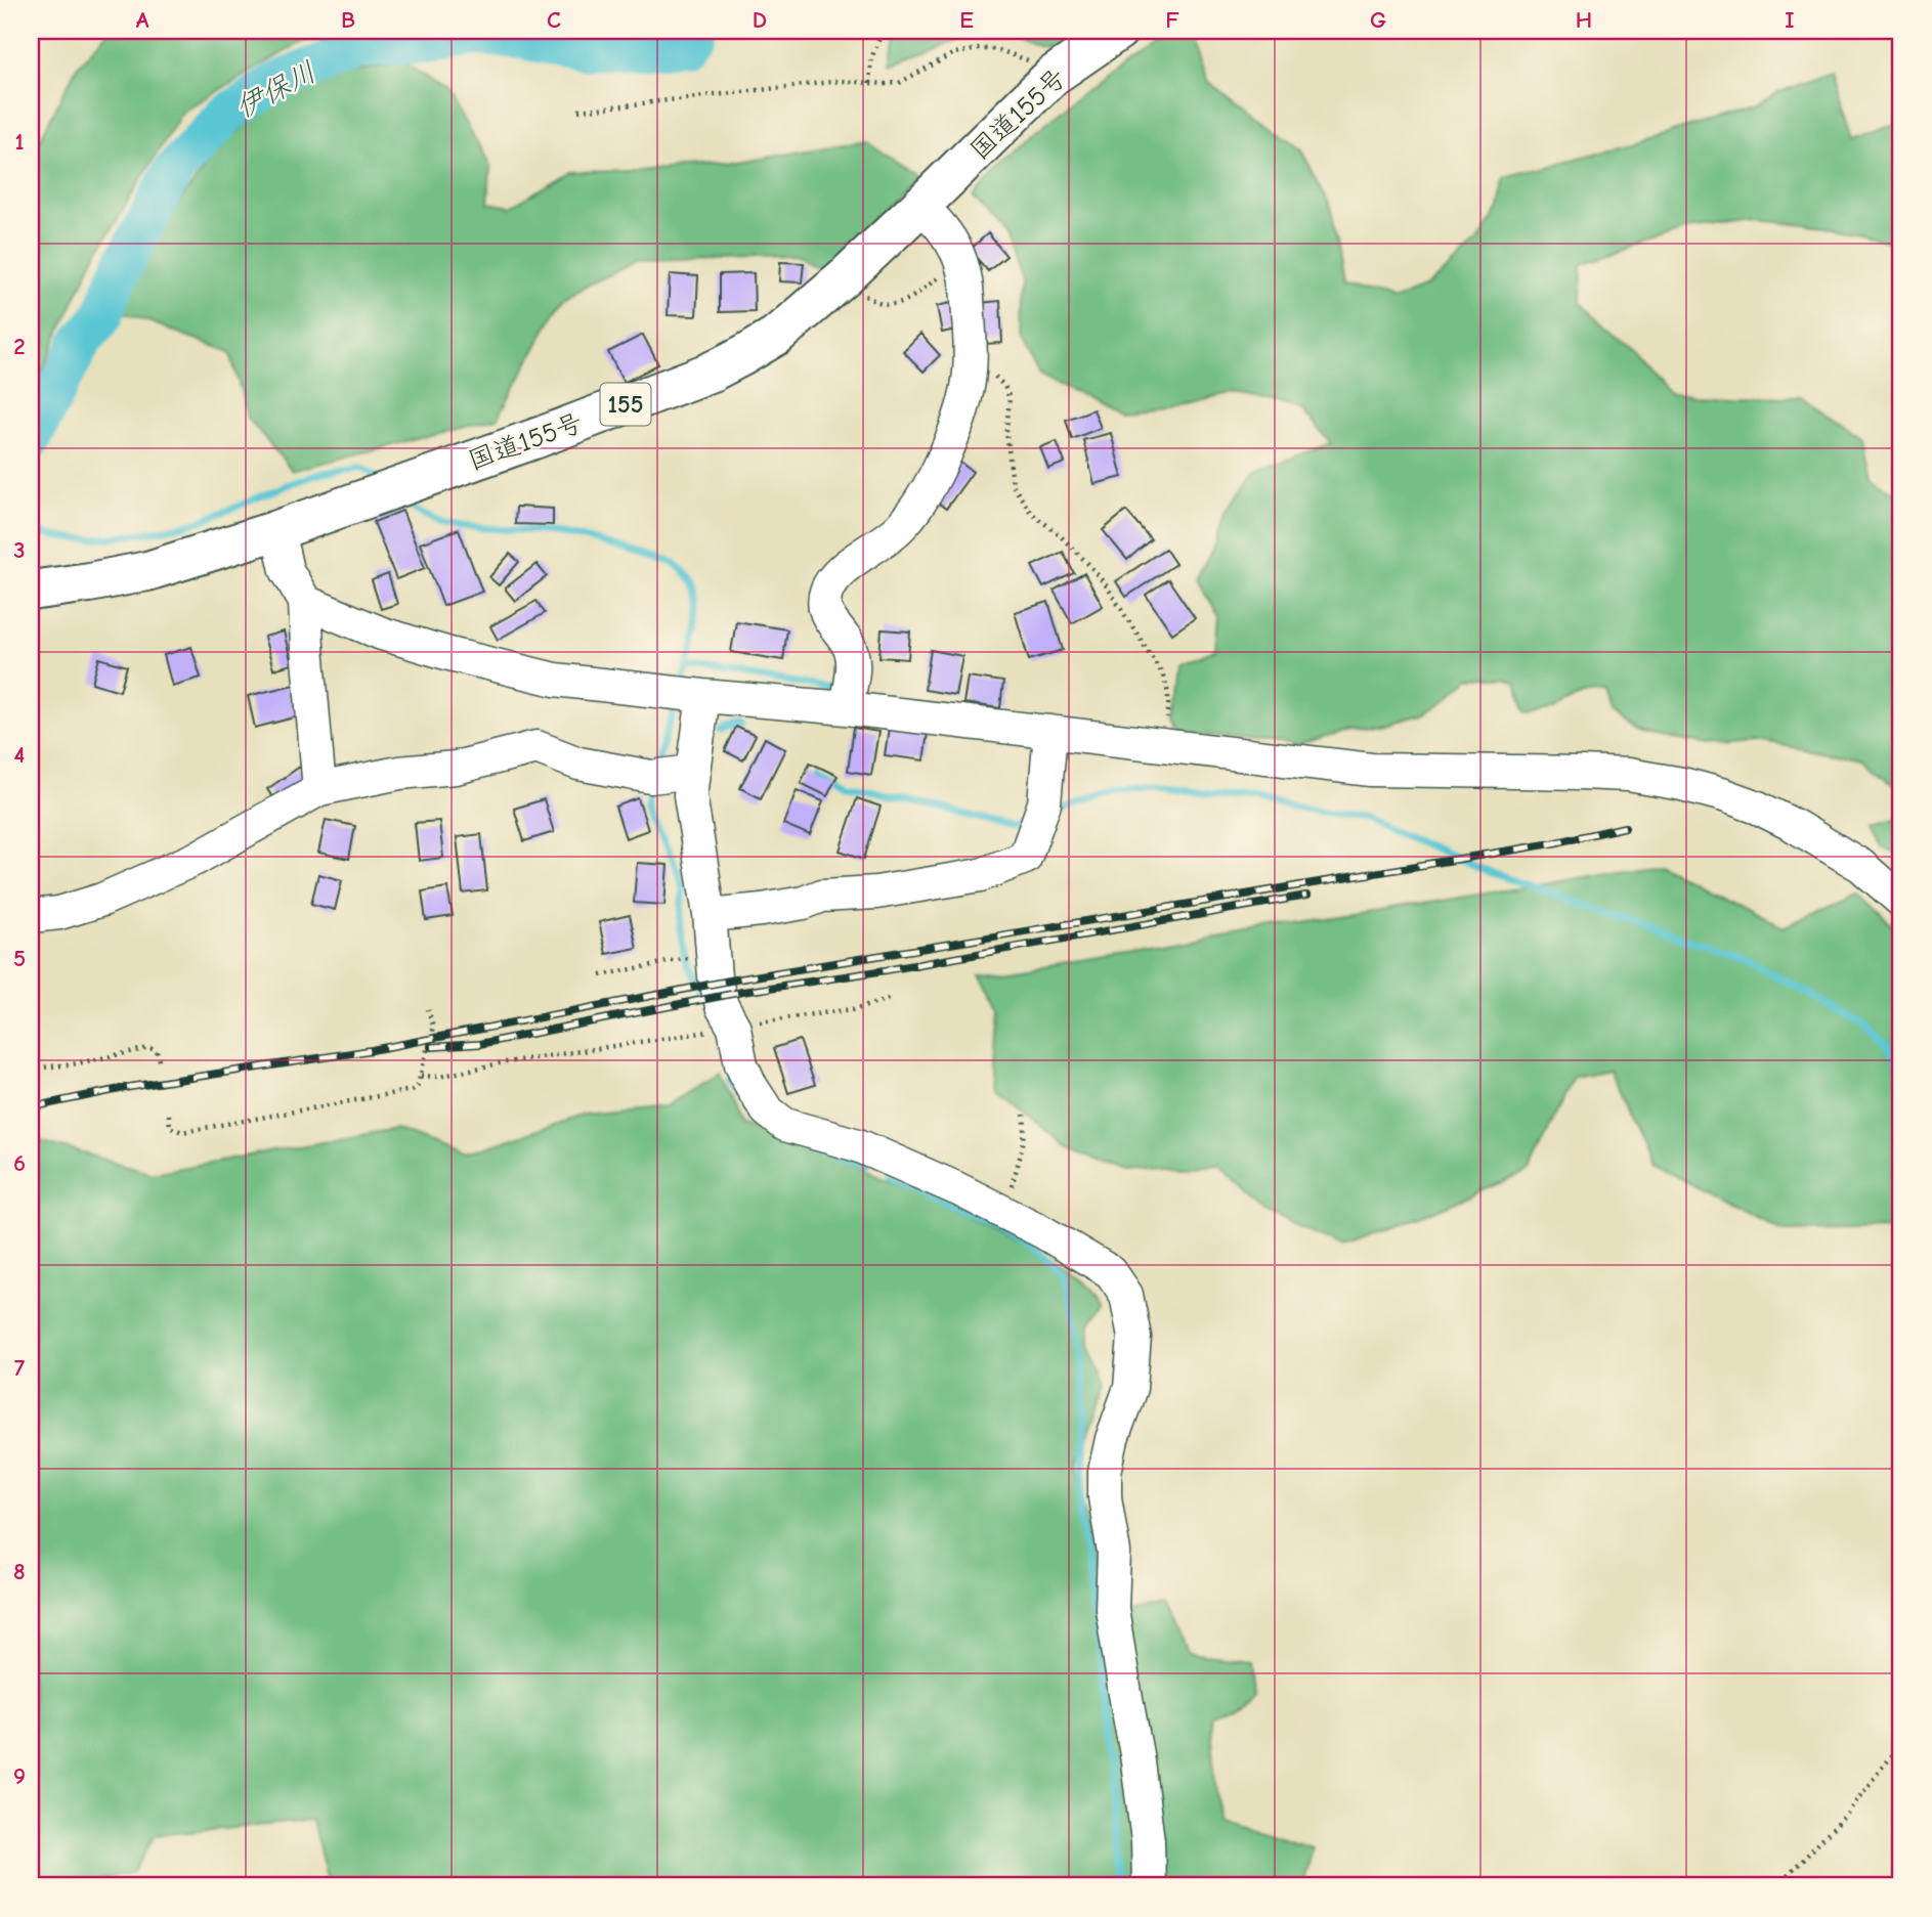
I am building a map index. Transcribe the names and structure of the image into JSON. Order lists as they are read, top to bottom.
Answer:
{
  "streets": {
    "highway": ["国道155号", "155"]
  },
  "water": ["伊保川"],
  "grid": {
    "columns": [
      "A",
      "B",
      "C",
      "D",
      "E",
      "F",
      "G",
      "H",
      "I"
    ],
    "rows": [
      "1",
      "2",
      "3",
      "4",
      "5",
      "6",
      "7",
      "8",
      "9"
    ]
  }
}
